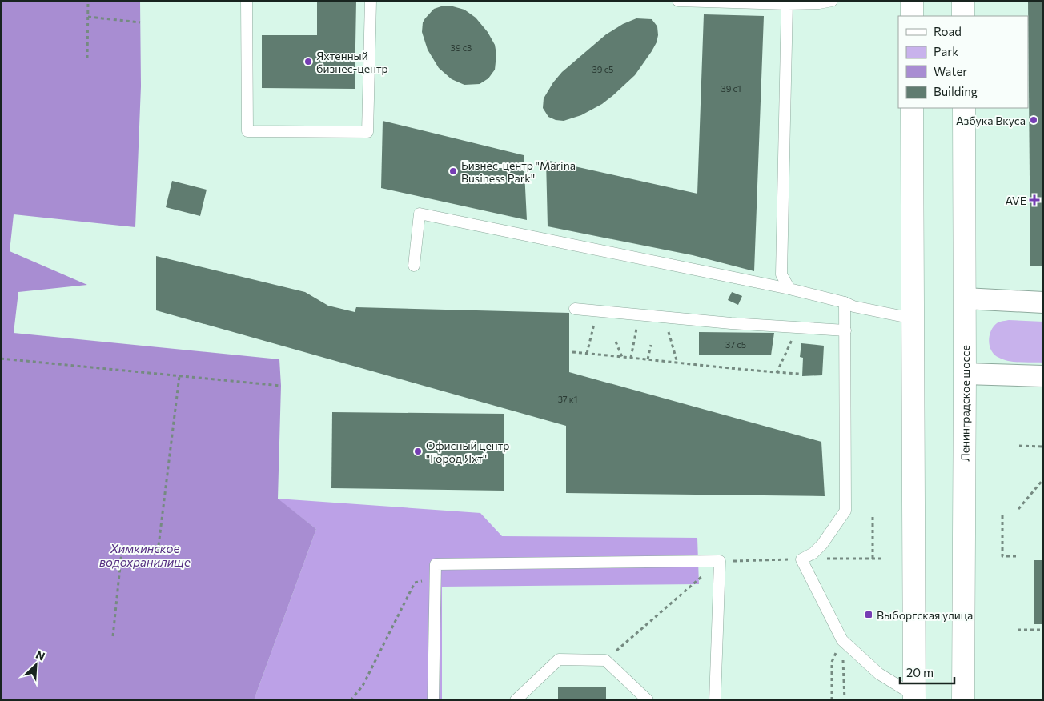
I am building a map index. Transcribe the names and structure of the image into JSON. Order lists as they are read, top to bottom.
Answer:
{
  "streets": {
    "main road": ["Ленинградское шоссе"]
  },
  "water": ["Химкинское водохранилище"],
  "places": {
    "other": [
      "Яхтенный бизнес-центр",
      "Азбука Вкуса",
      "Бизнес-центр \"Marina Business Park\"",
      "Офисный центр \"Город Яхт\""
    ],
    "health": ["AVE"],
    "transit": ["Выборгская улица"]
  },
  "house_numbers": [
    "39 с3",
    "39 с5",
    "39 с1",
    "37 с5",
    "37 к1"
  ],
  "legend": [
    "Road",
    "Park",
    "Water",
    "Building"
  ],
  "scale_bar": "20 m",
  "north": "top right"
}
